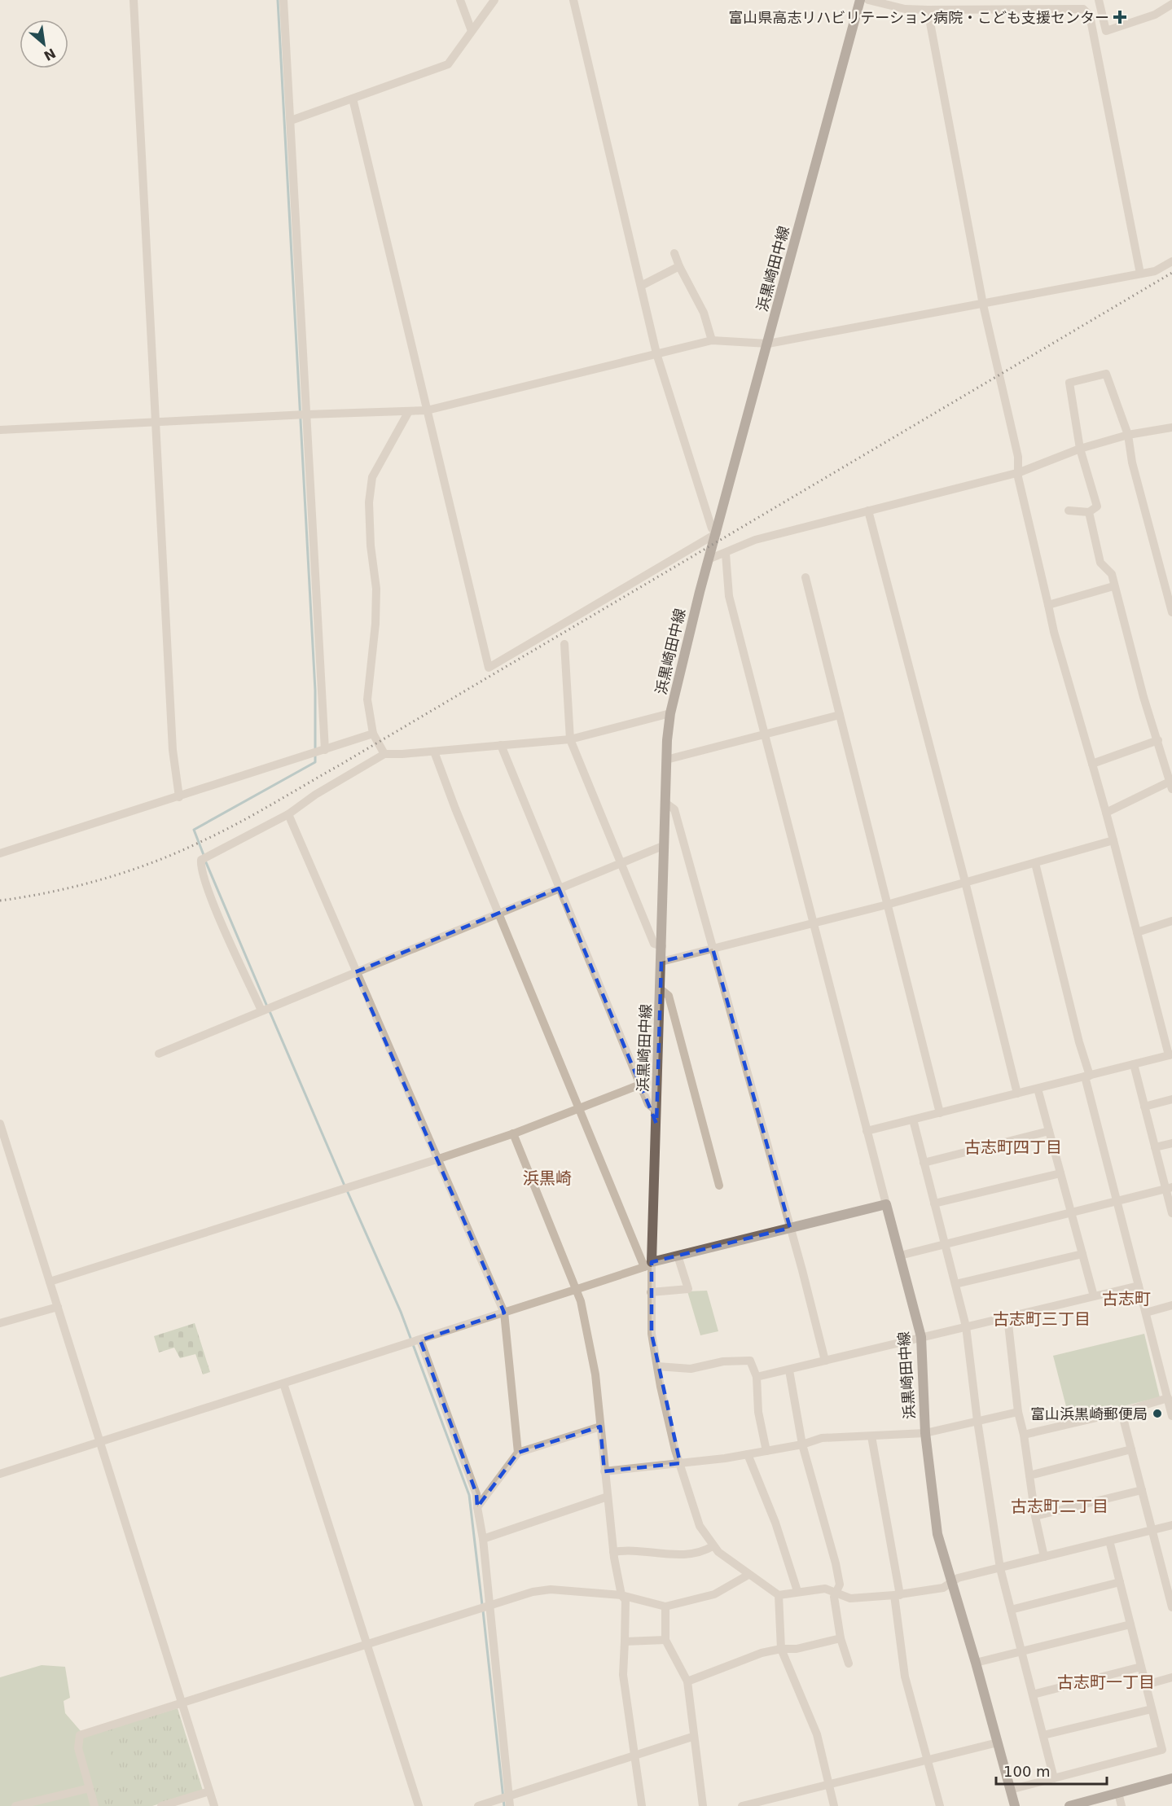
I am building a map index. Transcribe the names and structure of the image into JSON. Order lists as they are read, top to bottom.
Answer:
{
  "streets": {
    "main road": ["浜黒崎田中線"]
  },
  "districts": [
    "古志町四丁目",
    "浜黒崎",
    "古志町",
    "古志町三丁目",
    "古志町二丁目",
    "古志町一丁目"
  ],
  "places": {
    "health": ["富山県高志リハビリテーション病院・こども支援センター"],
    "other": ["富山浜黒崎郵便局"]
  },
  "scale_bar": "100 m",
  "north": "bottom right"
}
